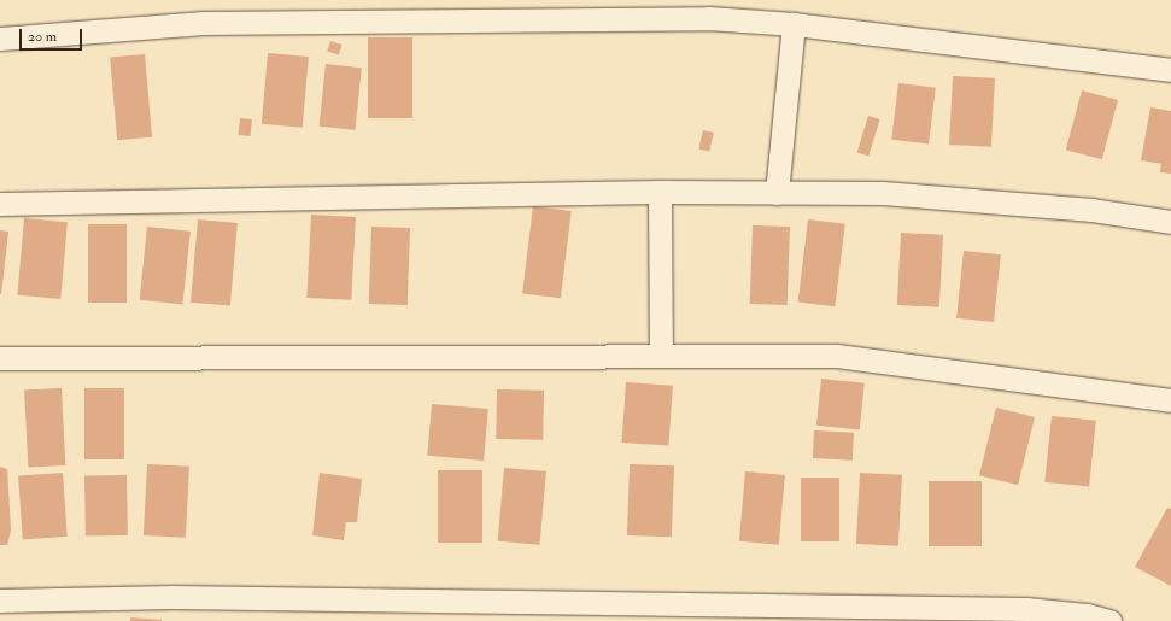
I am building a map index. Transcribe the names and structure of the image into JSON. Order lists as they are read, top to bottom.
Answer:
{
  "scale_bar": "20 m"
}
